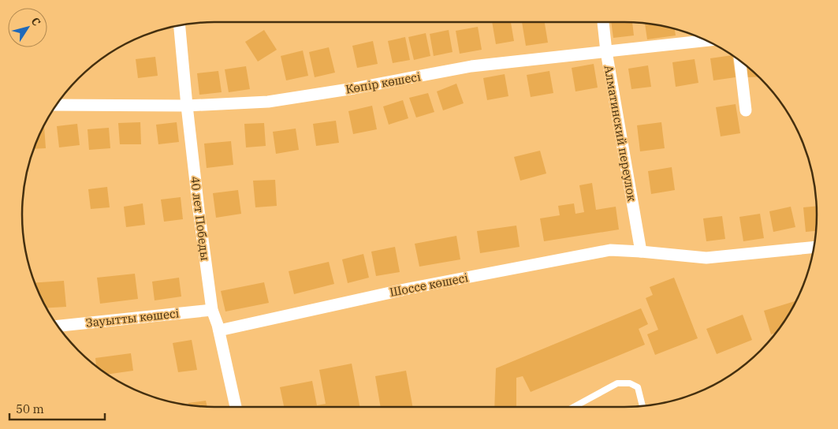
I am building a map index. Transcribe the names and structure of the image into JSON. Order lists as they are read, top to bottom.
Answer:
{
  "streets": {
    "street": [
      "Көпір көшесі",
      "Алматинский переулок",
      "40 лет Победы",
      "Шоссе көшесі",
      "Зауытты көшесі"
    ]
  },
  "crossings": [
    ["Көпір көшесі", "Алматинский переулок"],
    ["Көпір көшесі", "40 лет Победы"],
    ["Алматинский переулок", "Шоссе көшесі"],
    ["40 лет Победы", "Шоссе көшесі"],
    ["40 лет Победы", "Зауытты көшесі"]
  ],
  "scale_bar": "50 m",
  "north": "top right"
}
